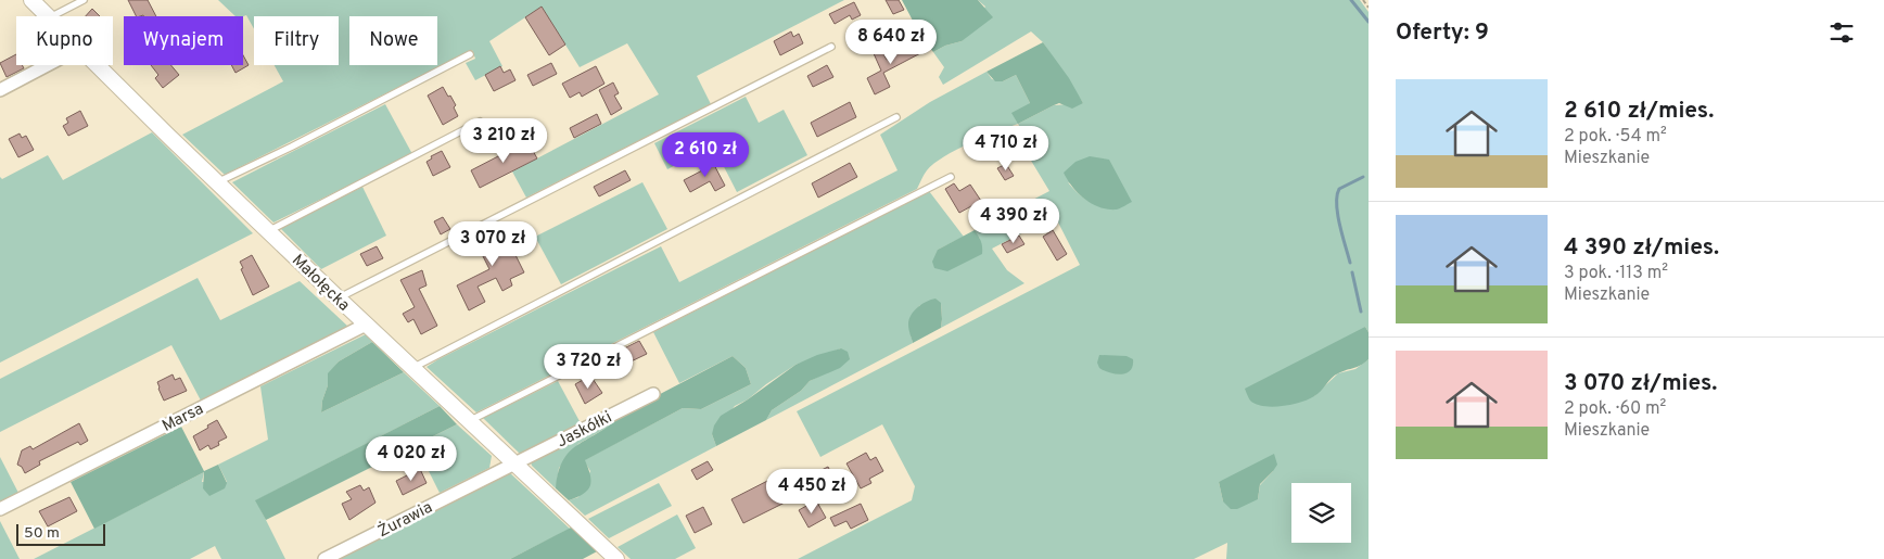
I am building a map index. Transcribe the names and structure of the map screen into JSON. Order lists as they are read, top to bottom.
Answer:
{
  "streets": {
    "street": [
      "Małołęcka",
      "Marsa",
      "Jaskółki",
      "Żurawia"
    ]
  },
  "crossings": [
    ["Małołęcka", "Marsa"],
    ["Małołęcka", "Jaskółki"],
    ["Małołęcka", "Żurawia"],
    ["Jaskółki", "Żurawia"]
  ],
  "scale_bar": "50 m",
  "page": {
    "heading": "Oferty: 9",
    "chip": [
      "Kupno",
      "Wynajem",
      "Filtry",
      "Nowe"
    ],
    "price": [
      "8 640 zł",
      "3 210 zł",
      "4 710 zł",
      "2 610 zł",
      "4 390 zł",
      "3 070 zł",
      "3 720 zł",
      "4 020 zł",
      "4 450 zł"
    ],
    "list": [
      {
        "name": "2 610 zł/mies.",
        "note": "2 pok. · 54 m² · Mieszkanie"
      },
      {
        "name": "4 390 zł/mies.",
        "note": "3 pok. · 113 m² · Mieszkanie"
      },
      {
        "name": "3 070 zł/mies.",
        "note": "2 pok. · 60 m² · Mieszkanie"
      }
    ],
    "scale": "50 m"
  }
}
